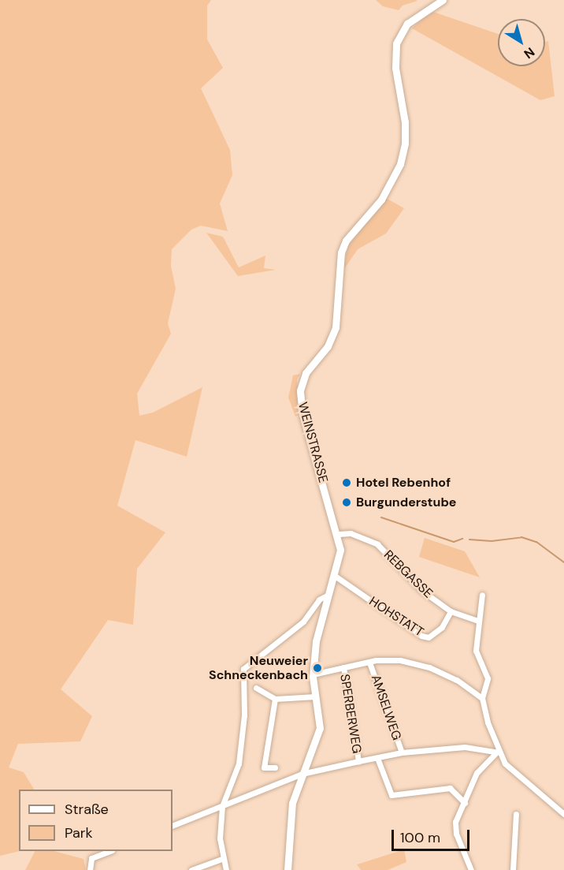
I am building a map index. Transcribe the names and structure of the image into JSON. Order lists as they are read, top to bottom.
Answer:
{
  "streets": {
    "main road": ["WEINSTRASSE"],
    "street": [
      "REBGASSE",
      "HOHSTATT",
      "AMSELWEG",
      "SPERBERWEG"
    ]
  },
  "crossings": [
    ["WEINSTRASSE", "REBGASSE"],
    ["WEINSTRASSE", "HOHSTATT"],
    ["REBGASSE", "HOHSTATT"]
  ],
  "places": ["Hotel Rebenhof", "Burgunderstube", "Neuweier Schneckenbach"],
  "legend": ["Straße", "Park"],
  "scale_bar": "100 m",
  "north": "bottom right"
}
